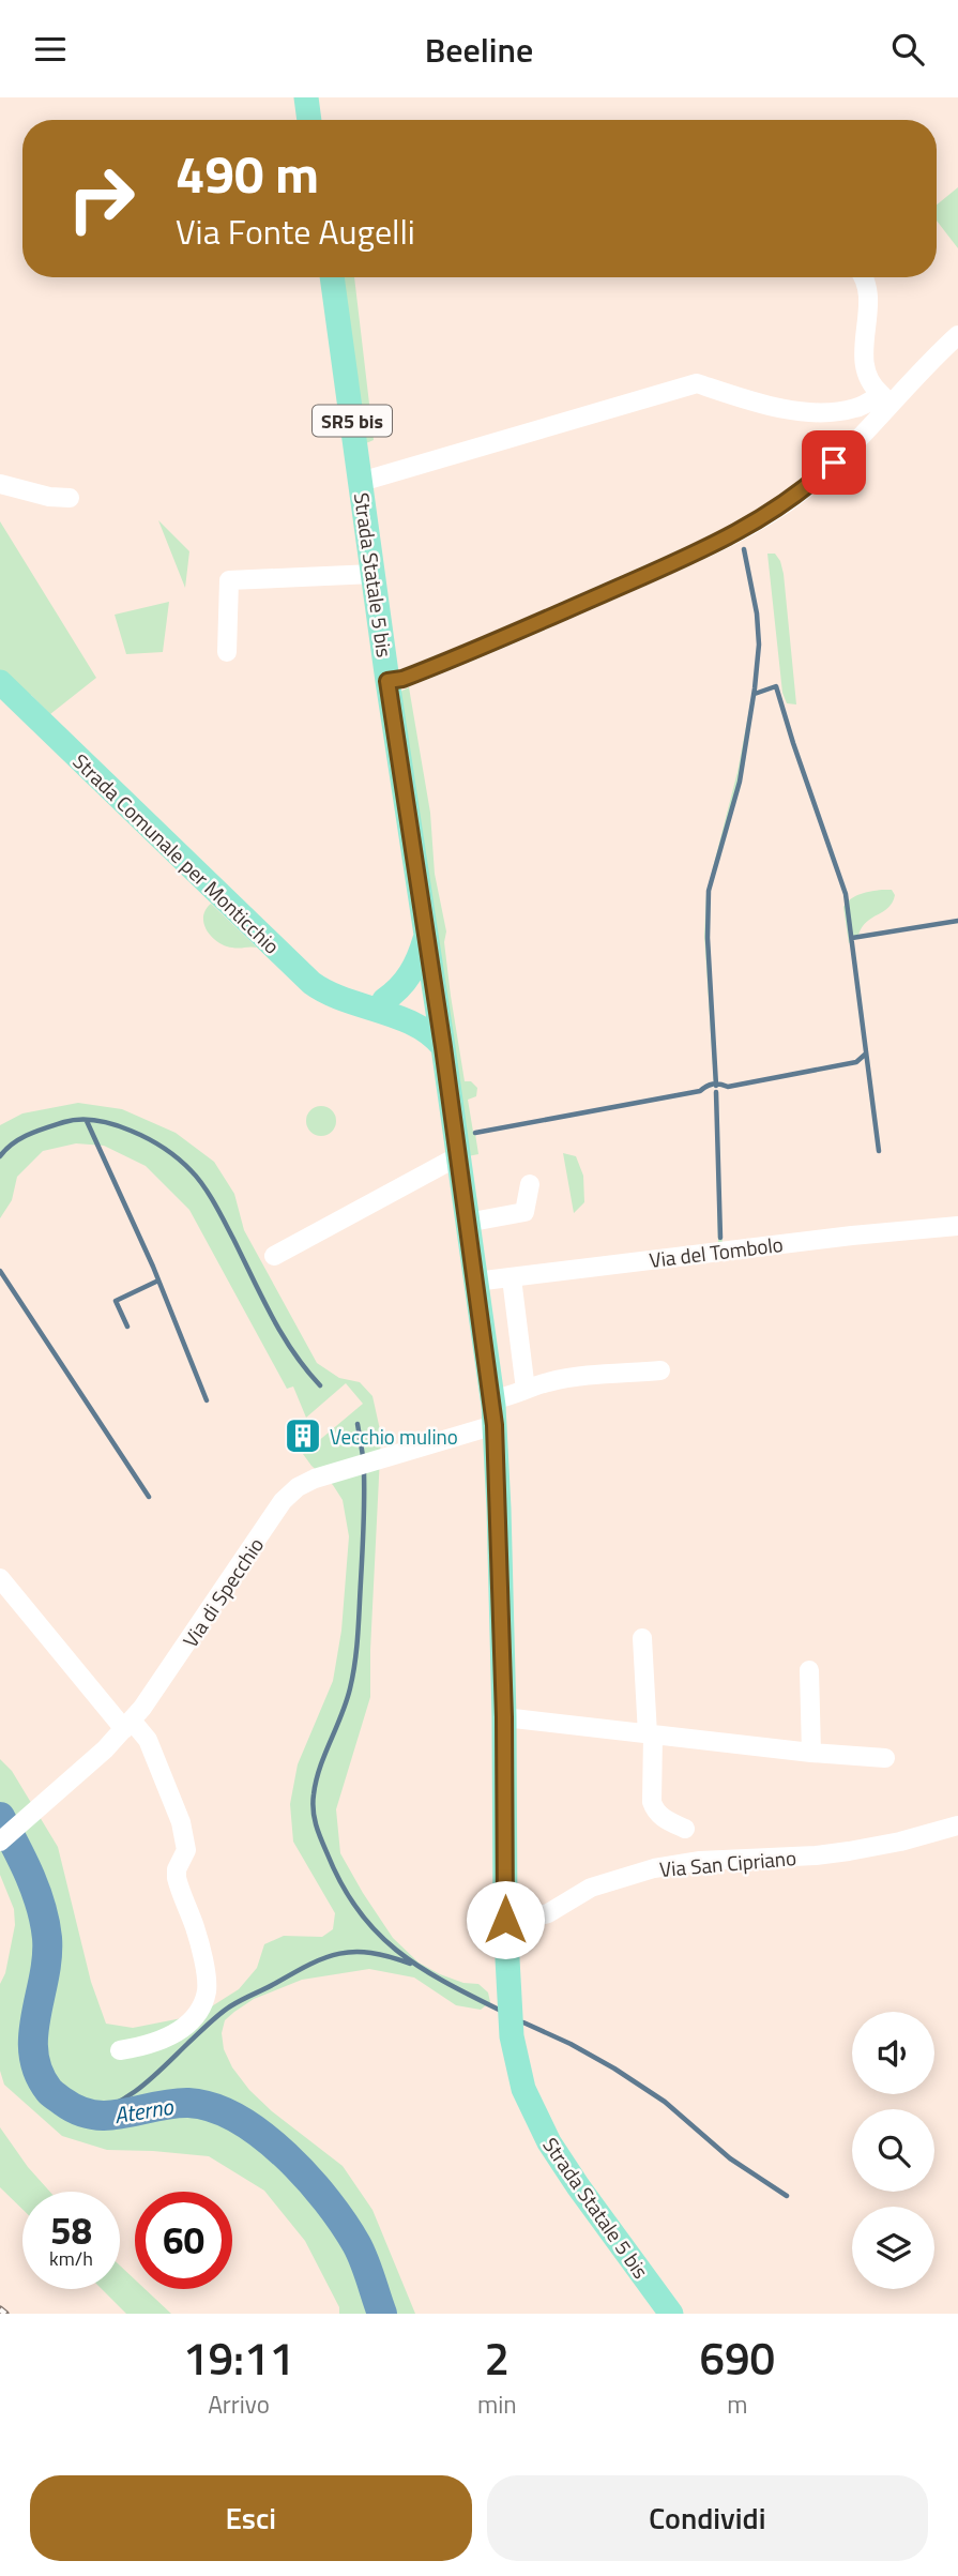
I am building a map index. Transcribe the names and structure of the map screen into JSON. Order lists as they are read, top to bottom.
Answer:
{
  "streets": {
    "main road": ["SR5 bis", "Strada Statale 5 bis", "Strada Comunale per Monticchio"],
    "street": ["Via del Tombolo", "Via di Specchio", "Via San Cipriano"]
  },
  "crossings": [
    ["Strada Statale 5 bis", "Strada Comunale per Monticchio"],
    ["Strada Statale 5 bis", "Via del Tombolo"],
    ["Strada Statale 5 bis", "Via di Specchio"],
    ["Strada Statale 5 bis", "Via San Cipriano"]
  ],
  "water": ["Aterno"],
  "places": {
    "building": ["Vecchio mulino"]
  },
  "page": {
    "header": "Beeline",
    "turn": ["490 m", "Via Fonte Augelli"],
    "speed": "58 km/h",
    "limit": "60",
    "eta": [
      "19:11",
      "Arrivo",
      "2",
      "min",
      "690",
      "m"
    ],
    "buttons": ["Esci", "Condividi"]
  }
}
